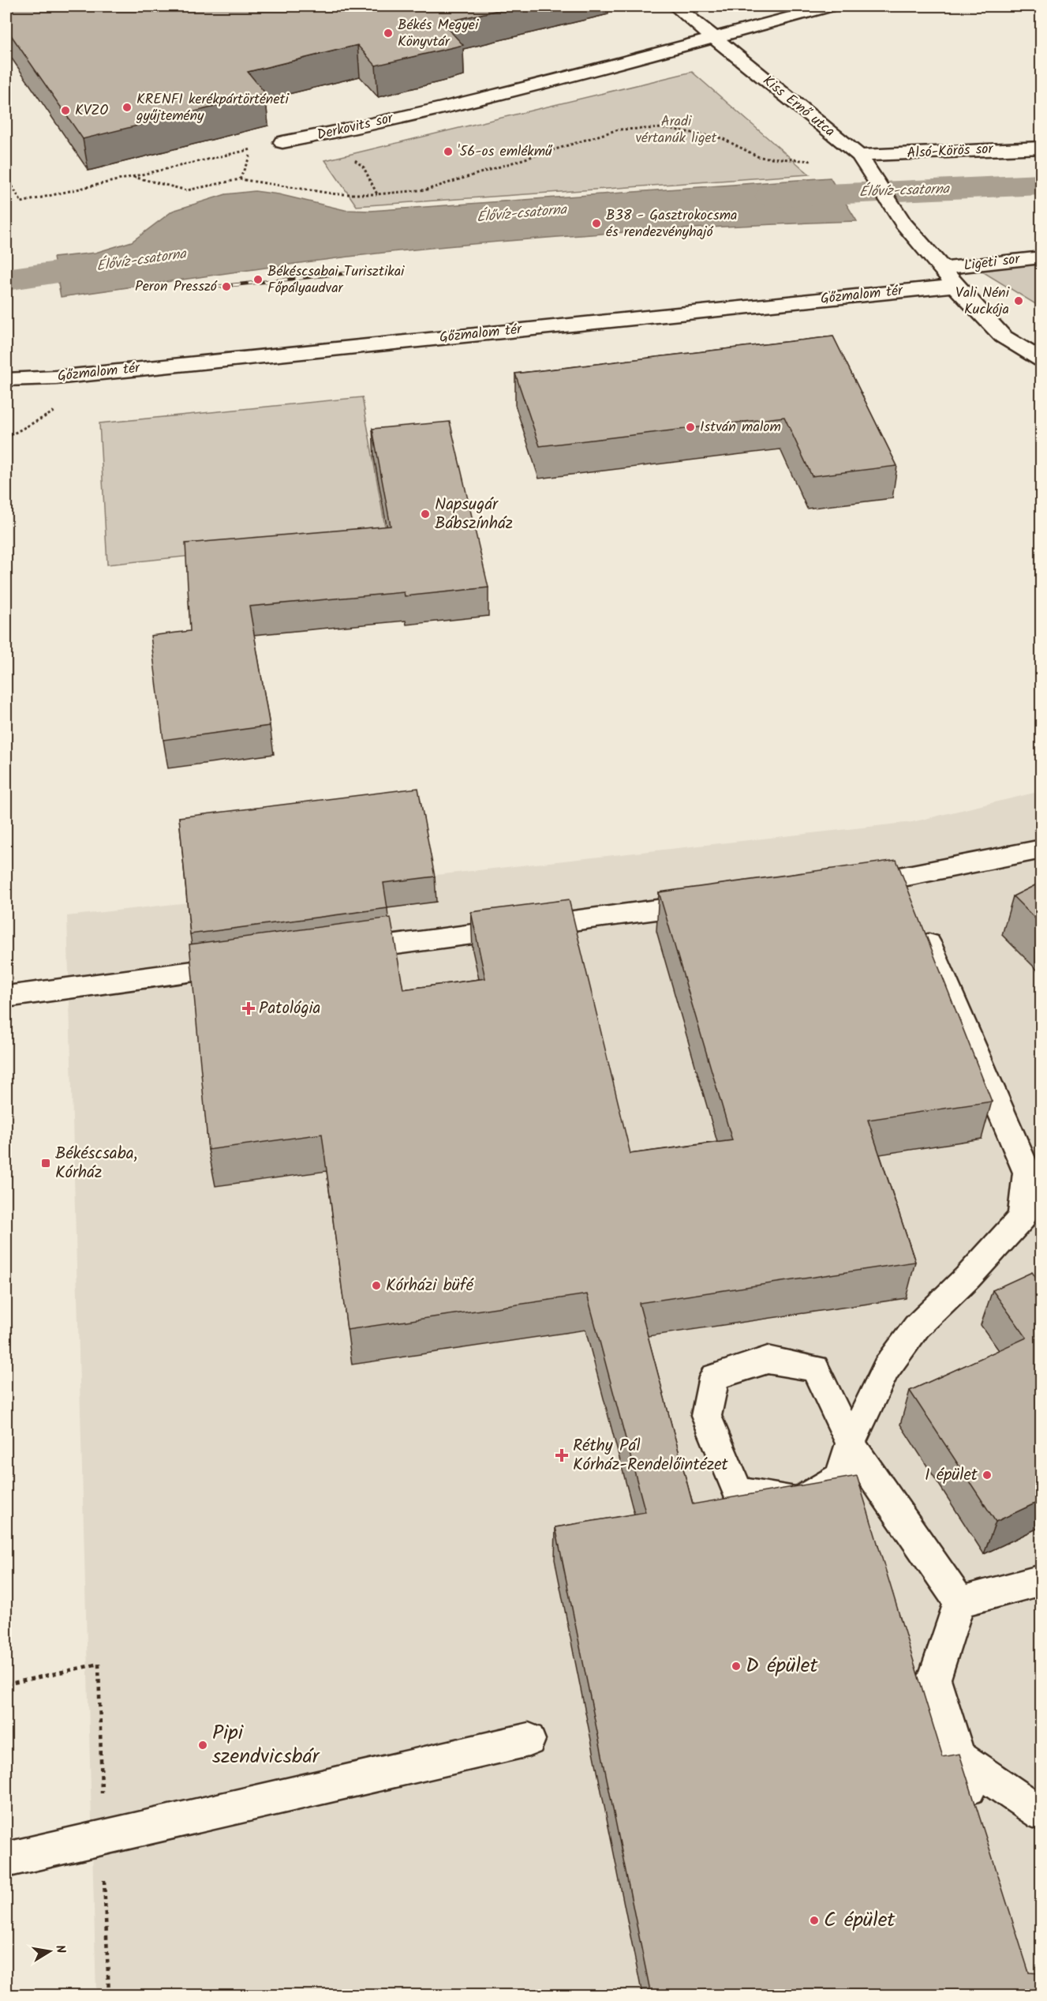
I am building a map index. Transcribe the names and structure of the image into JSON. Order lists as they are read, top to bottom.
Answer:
{
  "streets": {
    "street": [
      "Kiss Ernő utca",
      "Derkovits sor",
      "Alsó-Körös sor",
      "Ligeti sor",
      "Gőzmalom tér"
    ]
  },
  "crossings": [
    ["Kiss Ernő utca", "Derkovits sor"],
    ["Kiss Ernő utca", "Alsó-Körös sor"],
    ["Kiss Ernő utca", "Ligeti sor"],
    ["Kiss Ernő utca", "Gőzmalom tér"]
  ],
  "water": ["Élővíz-csatorna"],
  "parks": ["Aradi vértanúk liget"],
  "places": {
    "other": [
      "Békés Megyei Könyvtár",
      "KRENFI kerékpártörténeti gyűjtemény",
      "KVZO",
      "'56-os emlékmű",
      "B38 - Gasztrokocsma és rendezvényhajó",
      "Békéscsabai Turisztikai Főpályaudvar",
      "Peron Presszó",
      "Vali Néni Kuckója",
      "István malom",
      "Napsugár Bábszínház",
      "Kórházi büfé",
      "I épület",
      "D épület",
      "Pipi szendvicsbár",
      "C épület"
    ],
    "health": ["Patológia", "Réthy Pál Kórház-Rendelőintézet"],
    "transit": ["Békéscsaba, Kórház"]
  },
  "north": "right"
}
